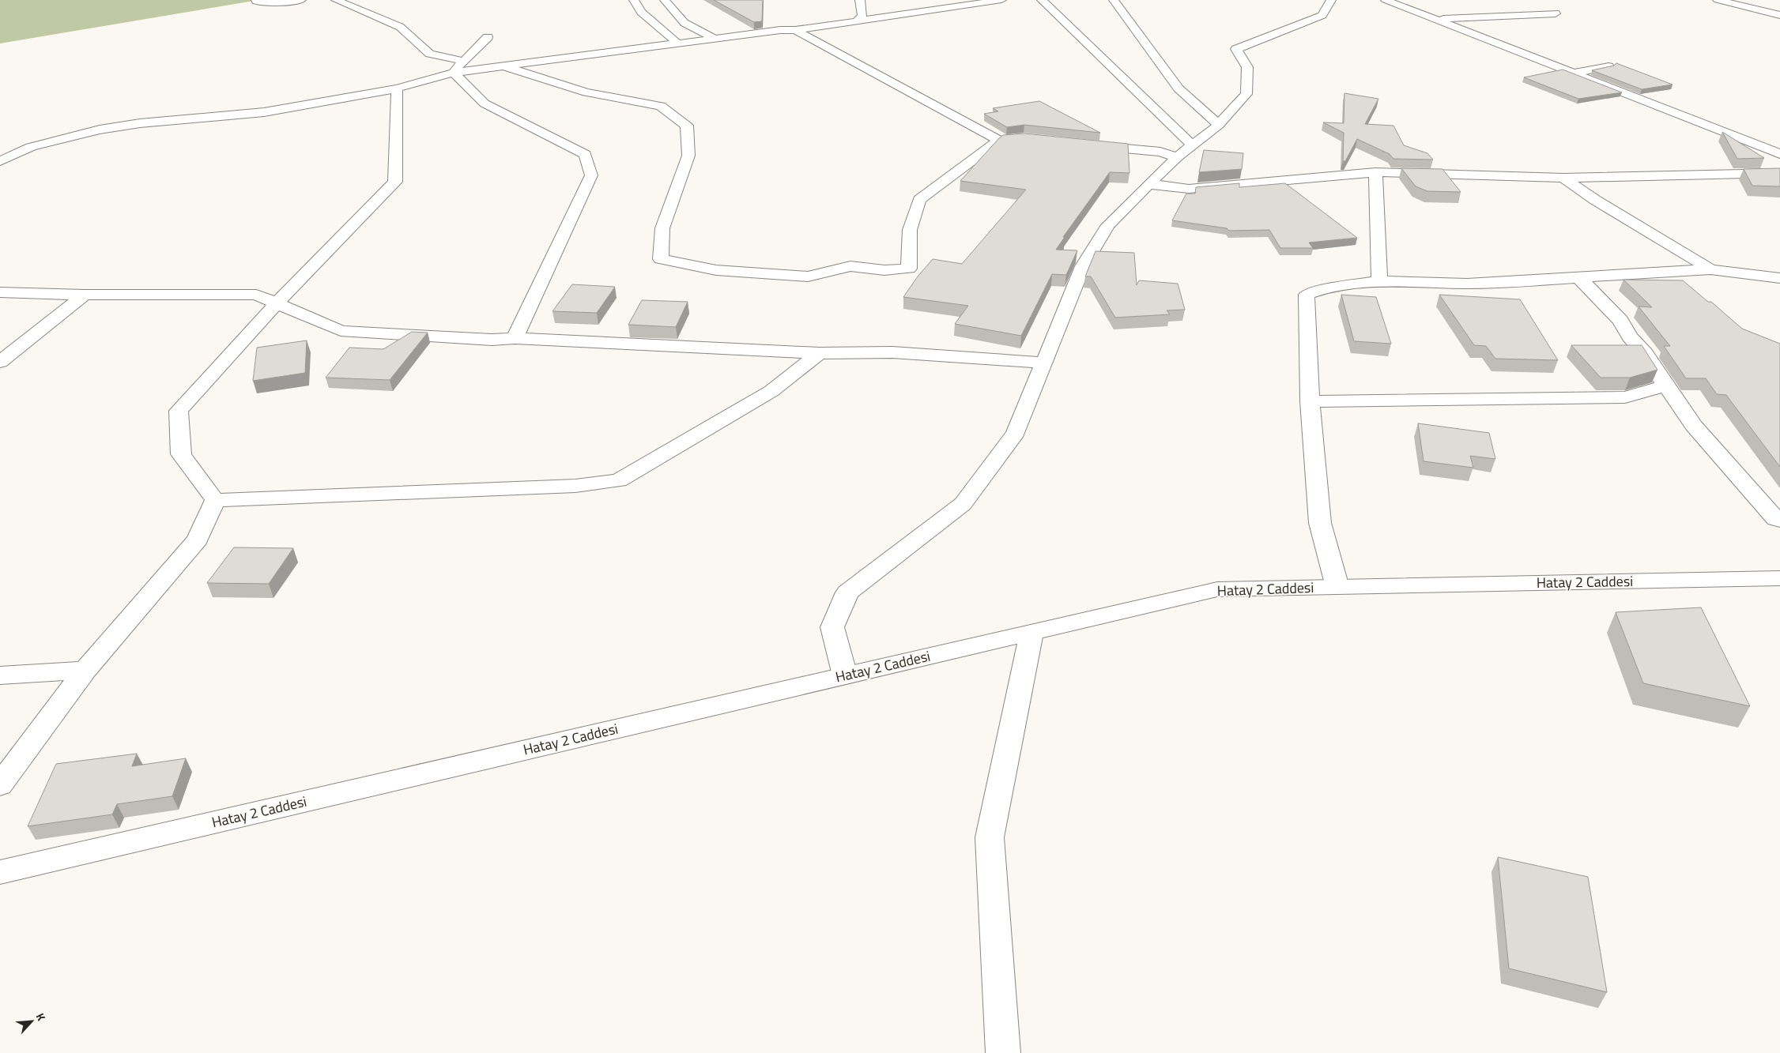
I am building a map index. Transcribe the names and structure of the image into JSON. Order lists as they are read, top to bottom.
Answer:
{
  "streets": {
    "street": ["Hatay 2 Caddesi"]
  },
  "north": "top right"
}
